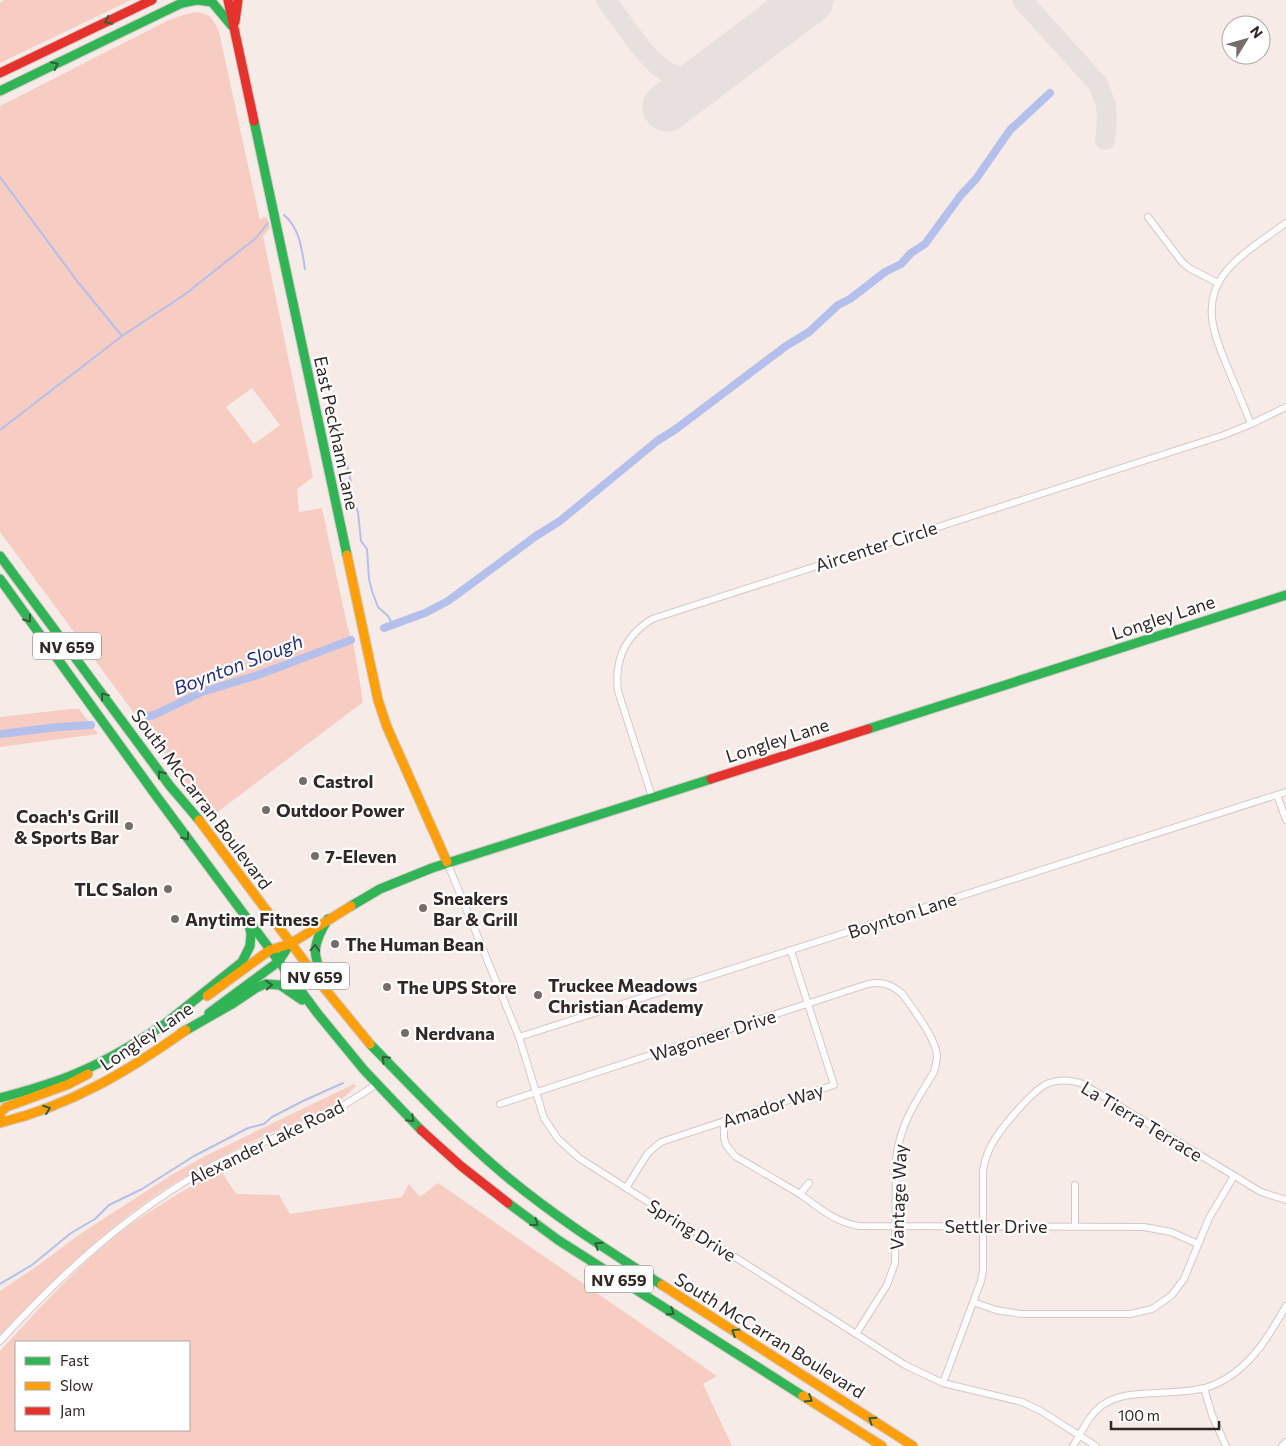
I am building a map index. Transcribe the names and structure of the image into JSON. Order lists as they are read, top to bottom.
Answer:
{
  "streets": {
    "main road": [
      "East Peckham Lane",
      "Longley Lane",
      "NV 659",
      "South McCarran Boulevard"
    ],
    "street": [
      "Aircenter Circle",
      "Boynton Lane",
      "Wagoneer Drive",
      "Amador Way",
      "La Tierra Terrace",
      "Alexander Lake Road",
      "Vantage Way",
      "Settler Drive",
      "Spring Drive"
    ]
  },
  "crossings": [
    ["East Peckham Lane", "Longley Lane"],
    ["East Peckham Lane", "Spring Drive"],
    ["Aircenter Circle", "Longley Lane"],
    ["Longley Lane", "South McCarran Boulevard"],
    ["Longley Lane", "Spring Drive"],
    ["South McCarran Boulevard", "Alexander Lake Road"],
    ["Boynton Lane", "Amador Way"],
    ["Boynton Lane", "Spring Drive"],
    ["Wagoneer Drive", "Amador Way"],
    ["Wagoneer Drive", "Vantage Way"],
    ["Wagoneer Drive", "Spring Drive"],
    ["Amador Way", "Settler Drive"],
    ["Amador Way", "Spring Drive"],
    ["La Tierra Terrace", "Settler Drive"],
    ["La Tierra Terrace", "Spring Drive"],
    ["Vantage Way", "Settler Drive"],
    ["Vantage Way", "Spring Drive"]
  ],
  "water": ["Boynton Slough"],
  "places": [
    "Castrol",
    "Outdoor Power",
    "Coach's Grill & Sports Bar",
    "7-Eleven",
    "TLC Salon",
    "Sneakers Bar & Grill",
    "Anytime Fitness",
    "The Human Bean",
    "The UPS Store",
    "Truckee Meadows Christian Academy",
    "Nerdvana"
  ],
  "legend": ["Fast", "Slow", "Jam"],
  "scale_bar": "100 m",
  "north": "top right"
}
